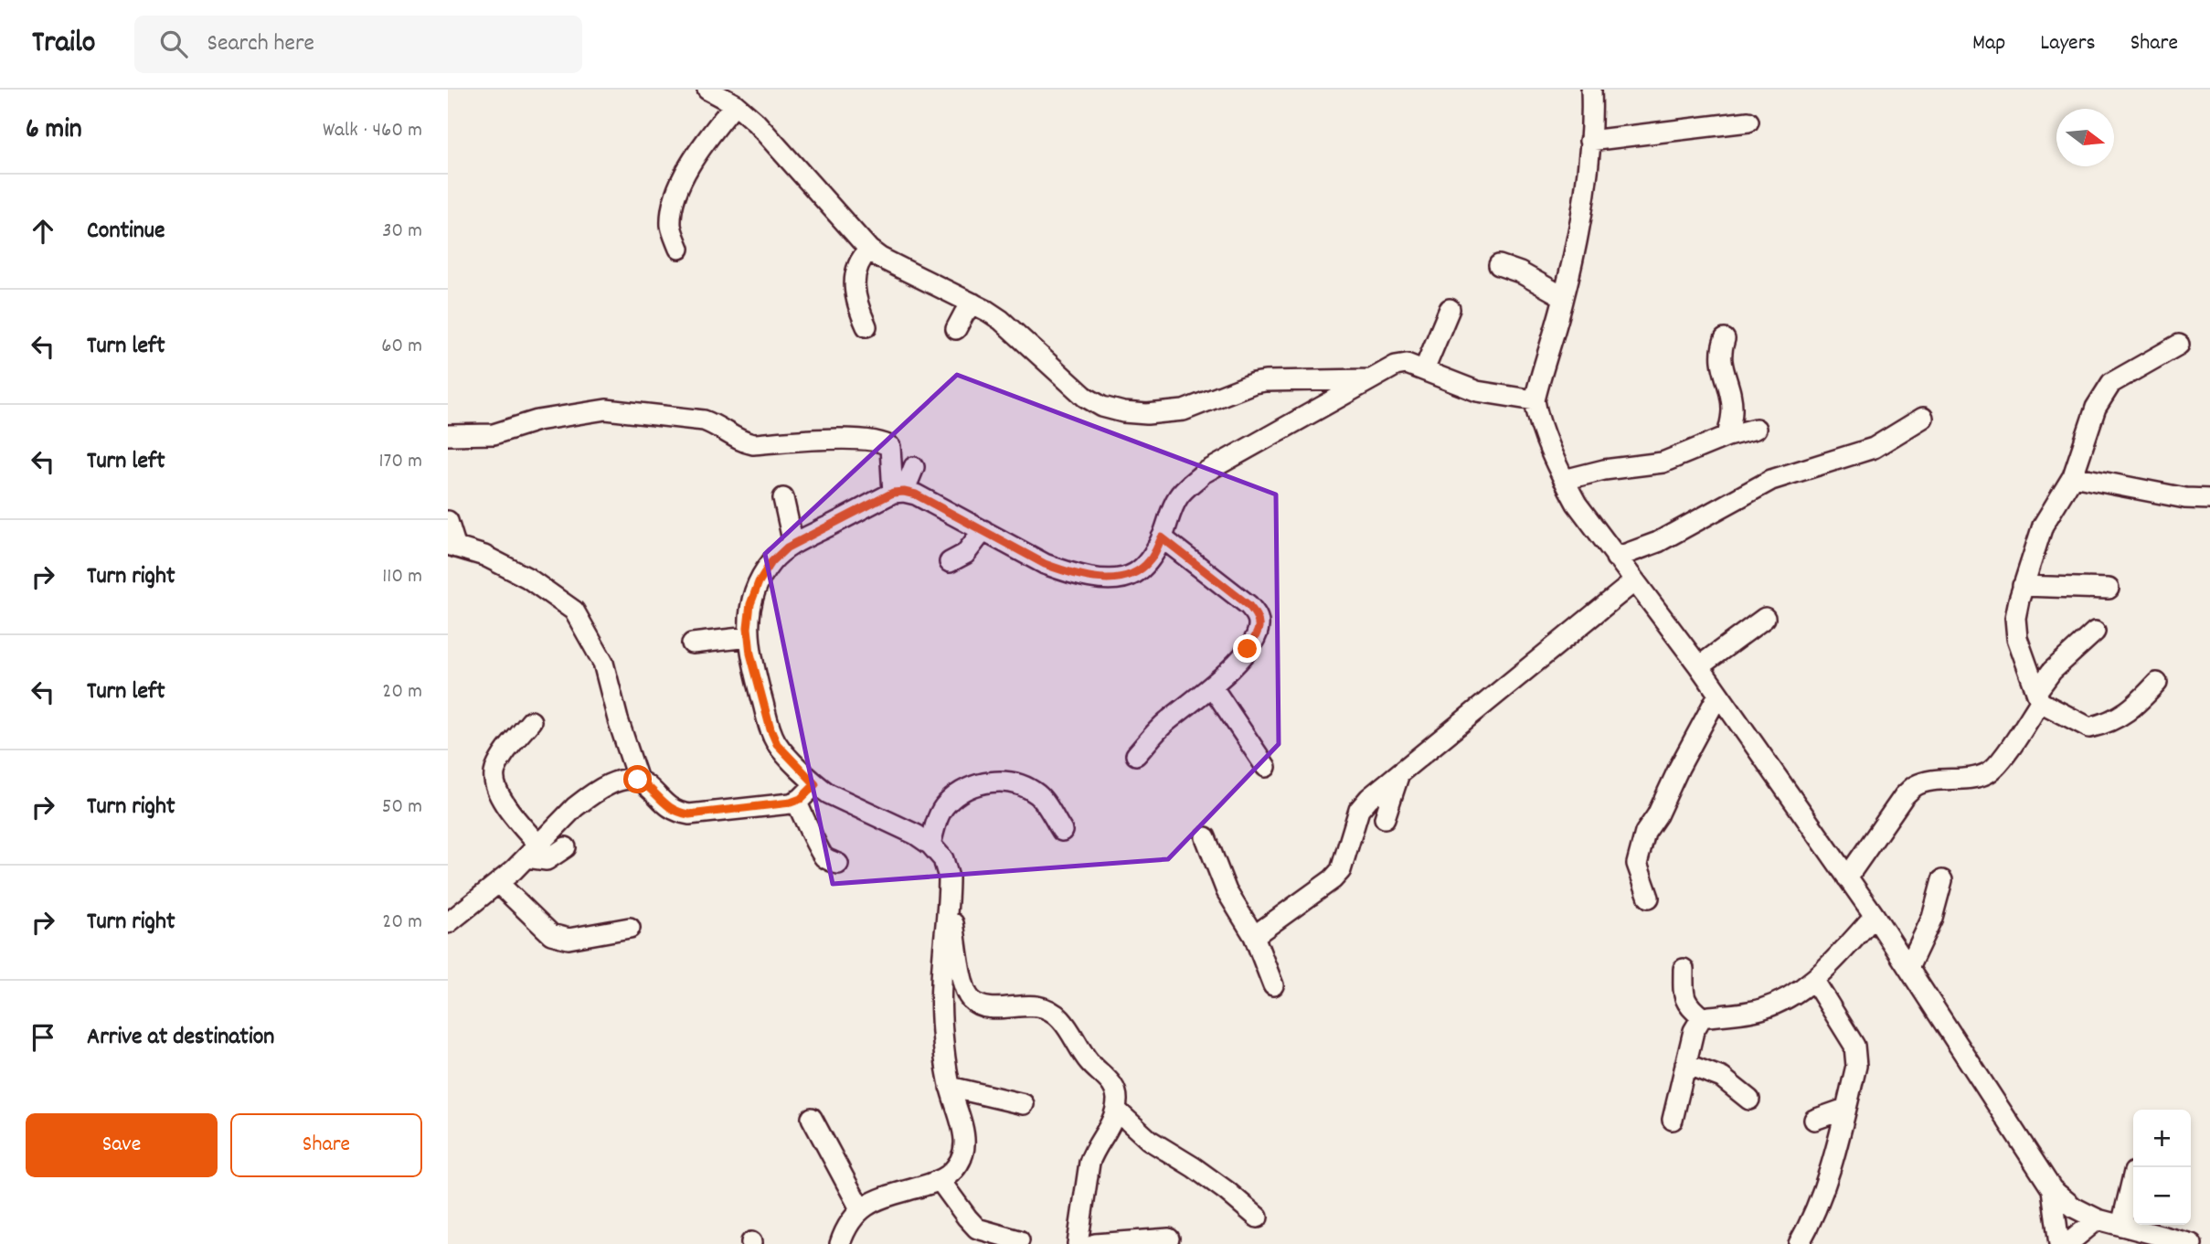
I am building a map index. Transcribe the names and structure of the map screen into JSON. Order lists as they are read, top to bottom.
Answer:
{
  "north": "right",
  "page": {
    "header": "Trailo",
    "search": "Search here",
    "nav": ["Map", "Layers", "Share"],
    "heading": ["6 min", "Walk · 460 m"],
    "list": [
      ["Continue", "30 m"],
      ["Turn left", "60 m"],
      ["Turn left", "170 m"],
      ["Turn right", "110 m"],
      ["Turn left", "20 m"],
      ["Turn right", "50 m"],
      ["Turn right", "20 m"],
      "Arrive at destination"
    ],
    "buttons": ["Save", "Share"],
    "map_buttons": ["+", "−"]
  }
}
